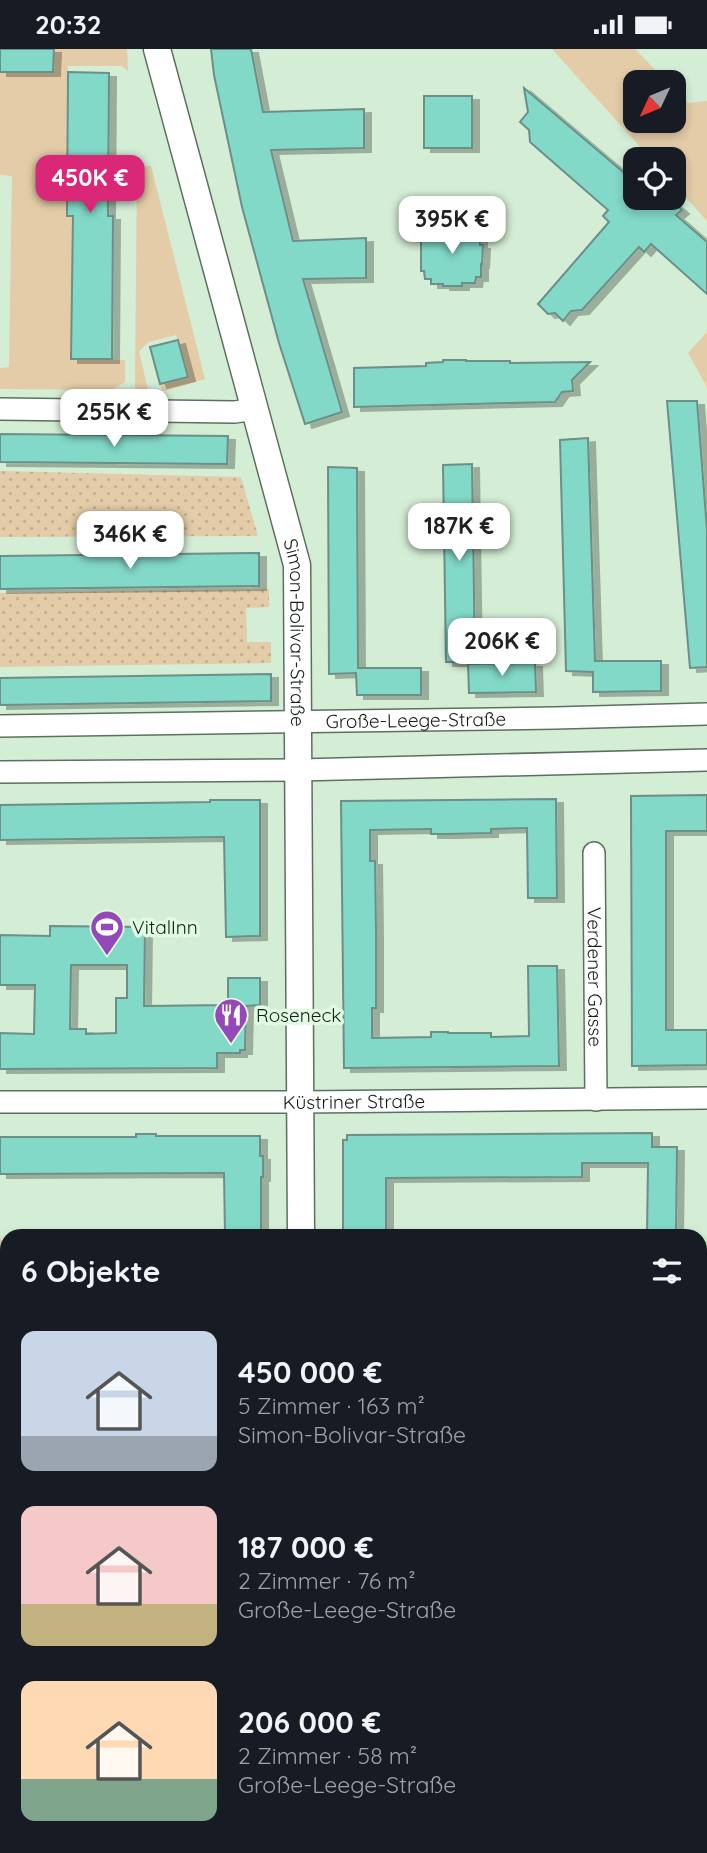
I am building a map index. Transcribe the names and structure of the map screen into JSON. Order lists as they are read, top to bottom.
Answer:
{
  "streets": {
    "street": [
      "Simon-Bolivar-Straße",
      "Große-Leege-Straße",
      "Verdener Gasse",
      "Küstriner Straße"
    ]
  },
  "crossings": [
    ["Simon-Bolivar-Straße", "Große-Leege-Straße"],
    ["Simon-Bolivar-Straße", "Küstriner Straße"],
    ["Verdener Gasse", "Küstriner Straße"]
  ],
  "places": {
    "sports": ["VitalInn"],
    "restaurant": ["Roseneck"]
  },
  "north": "bottom left",
  "page": {
    "status": "20:32",
    "price": [
      "450K €",
      "395K €",
      "255K €",
      "187K €",
      "346K €",
      "206K €"
    ],
    "heading": "6 Objekte",
    "list": [
      {
        "name": "450 000 €",
        "note": "5 Zimmer · 163 m² · Simon-Bolivar-Straße"
      },
      {
        "name": "187 000 €",
        "note": "2 Zimmer · 76 m² · Große-Leege-Straße"
      },
      {
        "name": "206 000 €",
        "note": "2 Zimmer · 58 m² · Große-Leege-Straße"
      }
    ]
  }
}
